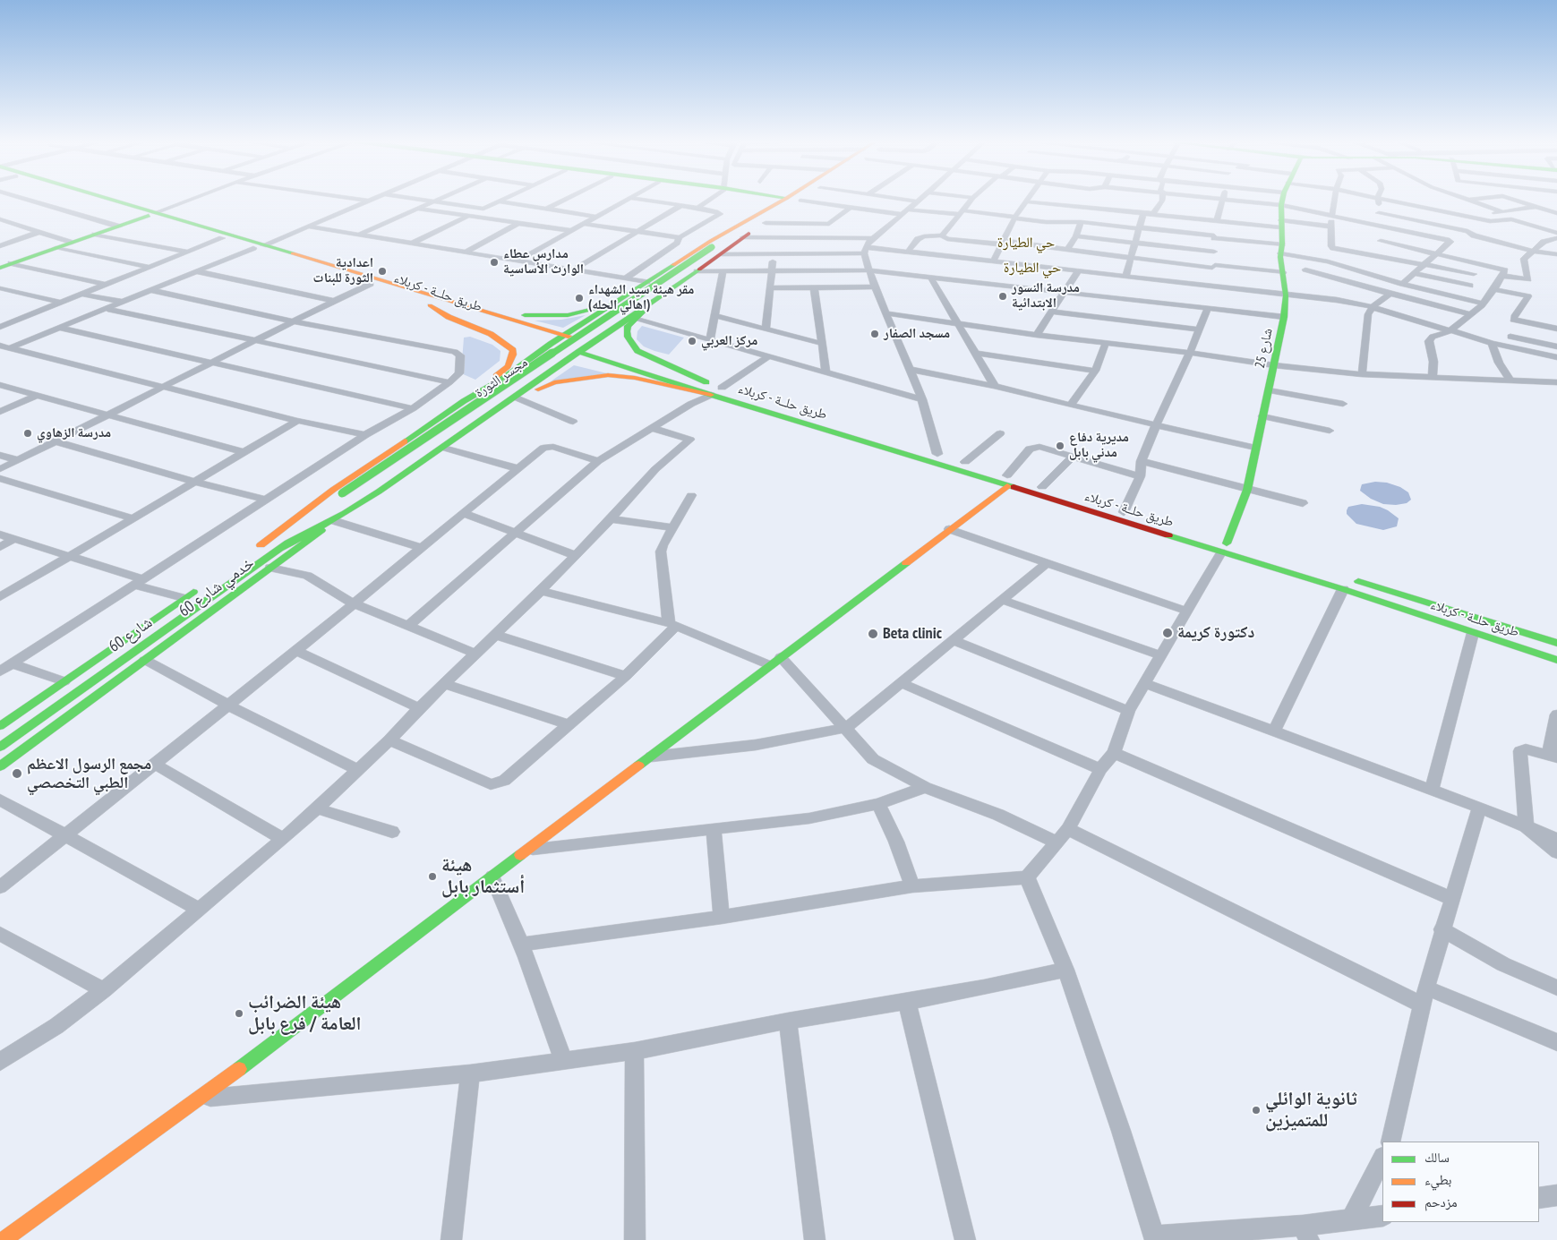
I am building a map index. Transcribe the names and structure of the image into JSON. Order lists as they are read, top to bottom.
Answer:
{
  "streets": {
    "main road": [
      "طريق حلــة - كربلاء",
      "شارع 25",
      "مجسر الثورة",
      "خدمي شارع 60",
      "شارع 60"
    ]
  },
  "crossings": [
    ["طريق حلــة - كربلاء", "شارع 25"],
    ["مجسر الثورة", "شارع 60"]
  ],
  "districts": ["حي الطيارة", "حي الطيارة"],
  "places": [
    "مدارس عطاء الوارث الأساسية",
    "اعدادية الثورة للبنات",
    "مدرسة النسور الابتدائية",
    "مقر هيئة سيد الشهداء (اهالي الحله)",
    "مسجد الصفار",
    "مركز العربي",
    "مدرسة الزهاوي",
    "مديرية دفاع مدني بابل",
    "دكتورة كريمة",
    "Beta clinic",
    "مجمع الرسول الاعظم الطبي التخصصي",
    "هيئة أستثمار بابل",
    "هيئة الضرائب العامة / فرع بابل",
    "ثانوية الوائلي للمتميزين"
  ],
  "legend": ["سالك", "بطيء", "مزدحم"]
}
